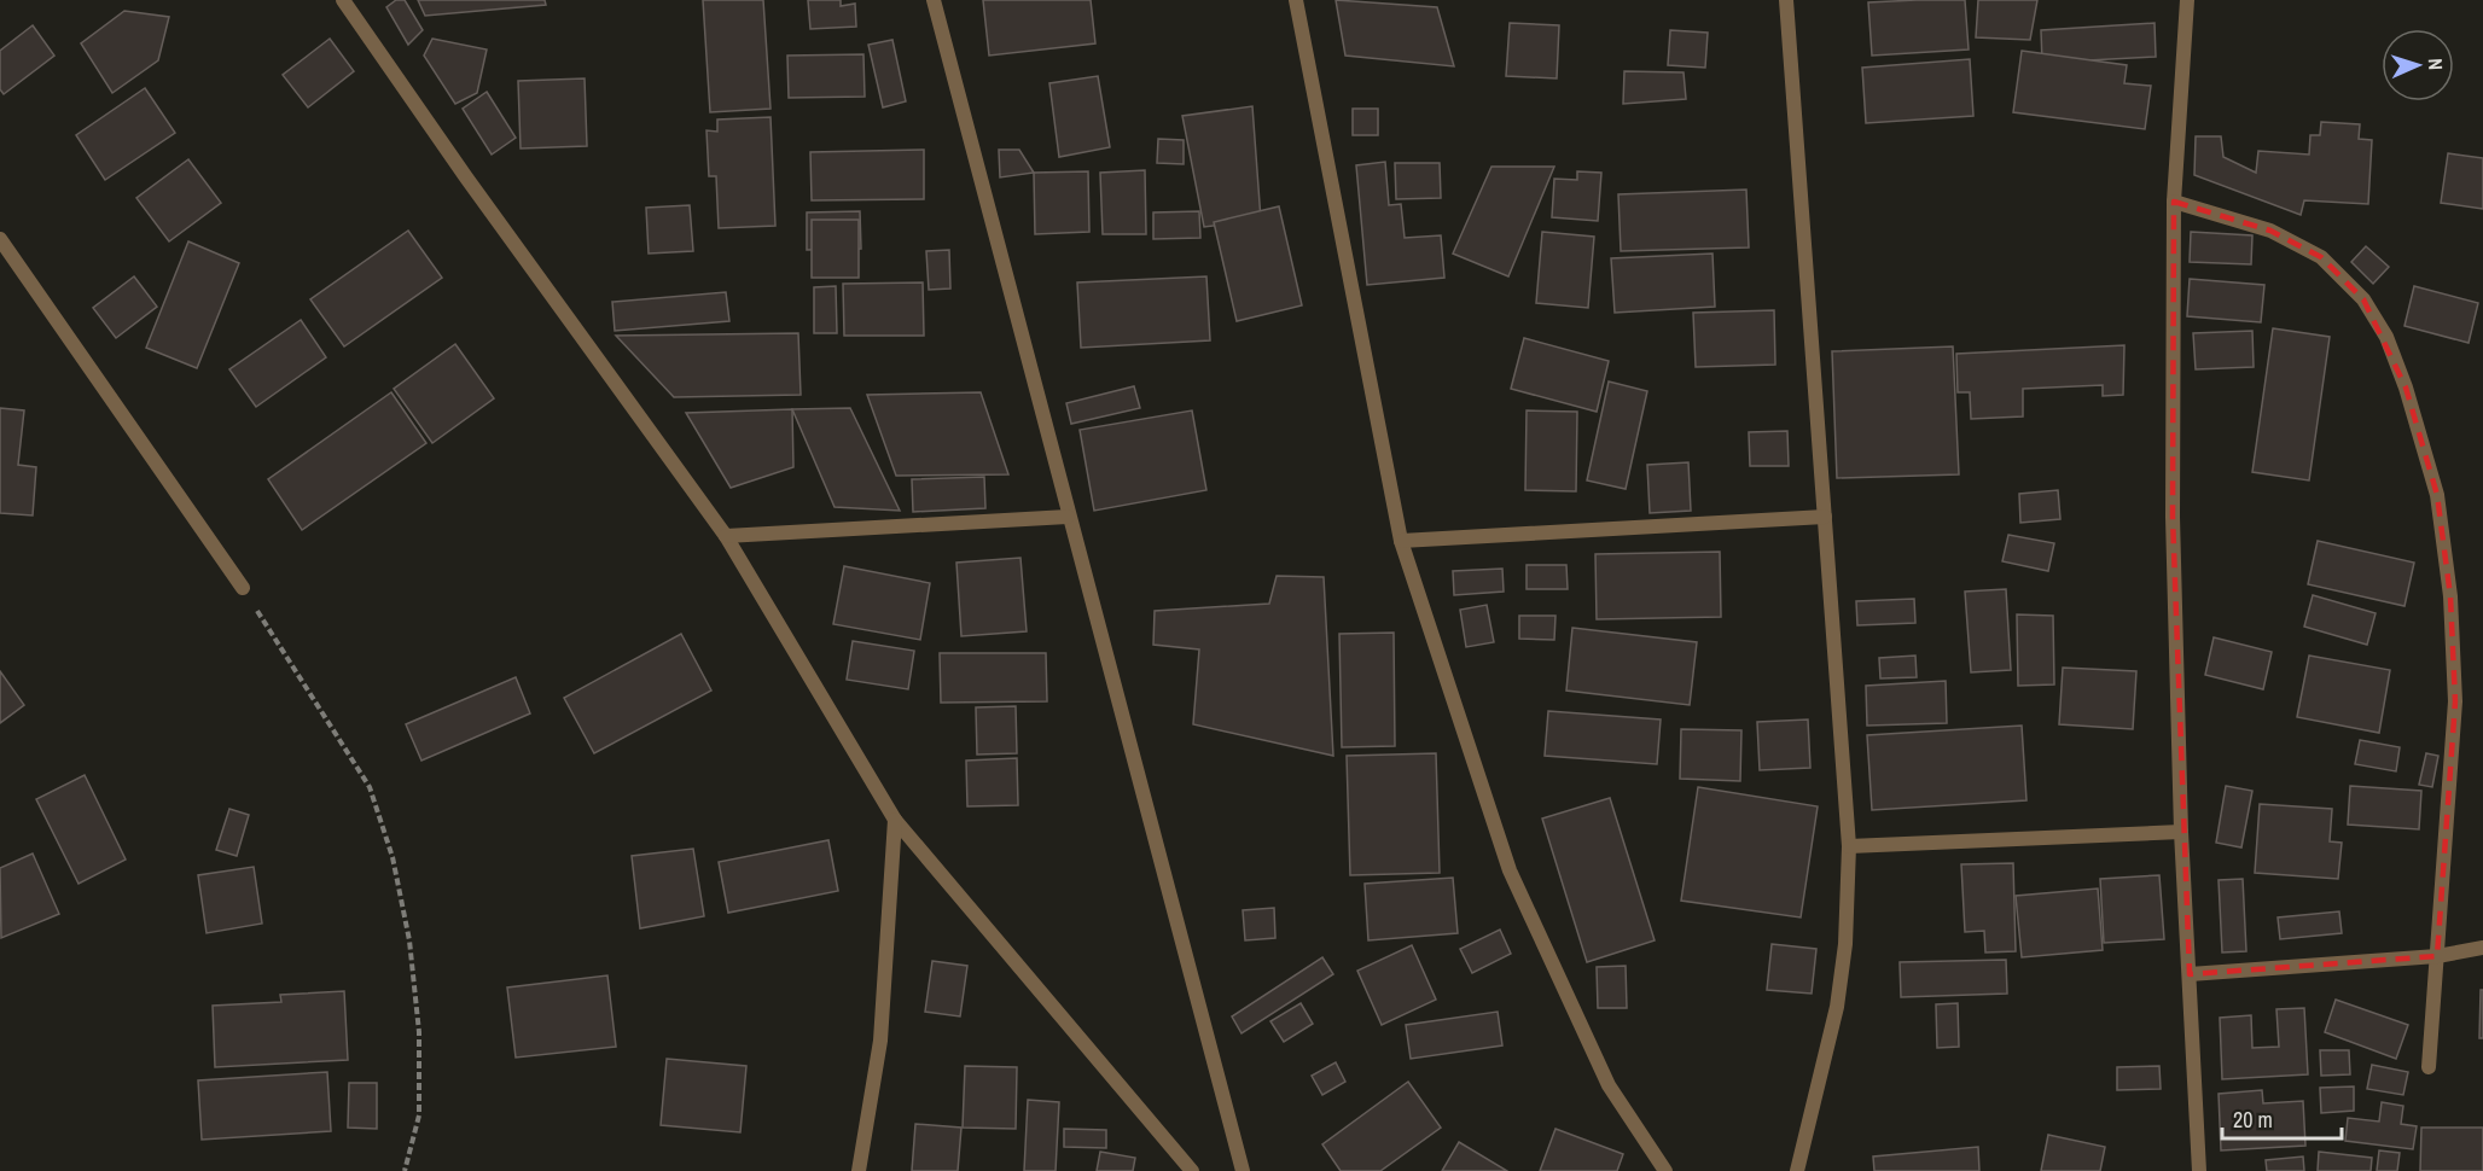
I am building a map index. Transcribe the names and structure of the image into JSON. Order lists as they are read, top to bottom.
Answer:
{
  "scale_bar": "20 m",
  "north": "right"
}
